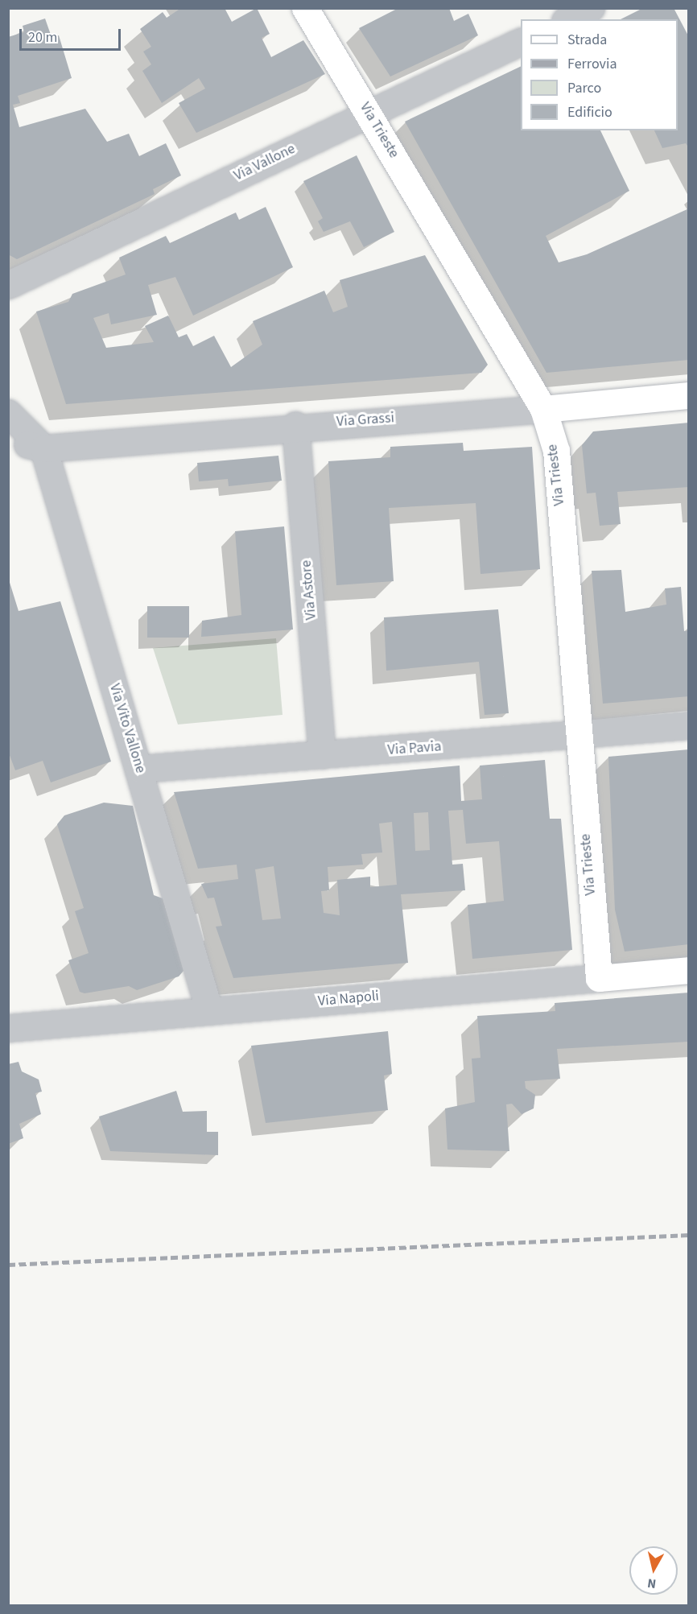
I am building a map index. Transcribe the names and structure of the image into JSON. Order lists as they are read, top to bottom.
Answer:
{
  "streets": {
    "street": [
      "Via Trieste",
      "Via Vallone",
      "Via Grassi",
      "Via Astore",
      "Via Vito Vallone",
      "Via Pavia",
      "Via Napoli"
    ]
  },
  "crossings": [
    ["Via Trieste", "Via Vallone"],
    ["Via Trieste", "Via Grassi"],
    ["Via Trieste", "Via Pavia"],
    ["Via Trieste", "Via Napoli"],
    ["Via Grassi", "Via Astore"],
    ["Via Grassi", "Via Vito Vallone"],
    ["Via Astore", "Via Pavia"],
    ["Via Vito Vallone", "Via Pavia"],
    ["Via Vito Vallone", "Via Napoli"]
  ],
  "legend": [
    "Strada",
    "Ferrovia",
    "Parco",
    "Edificio"
  ],
  "scale_bar": "20 m",
  "north": "bottom"
}
